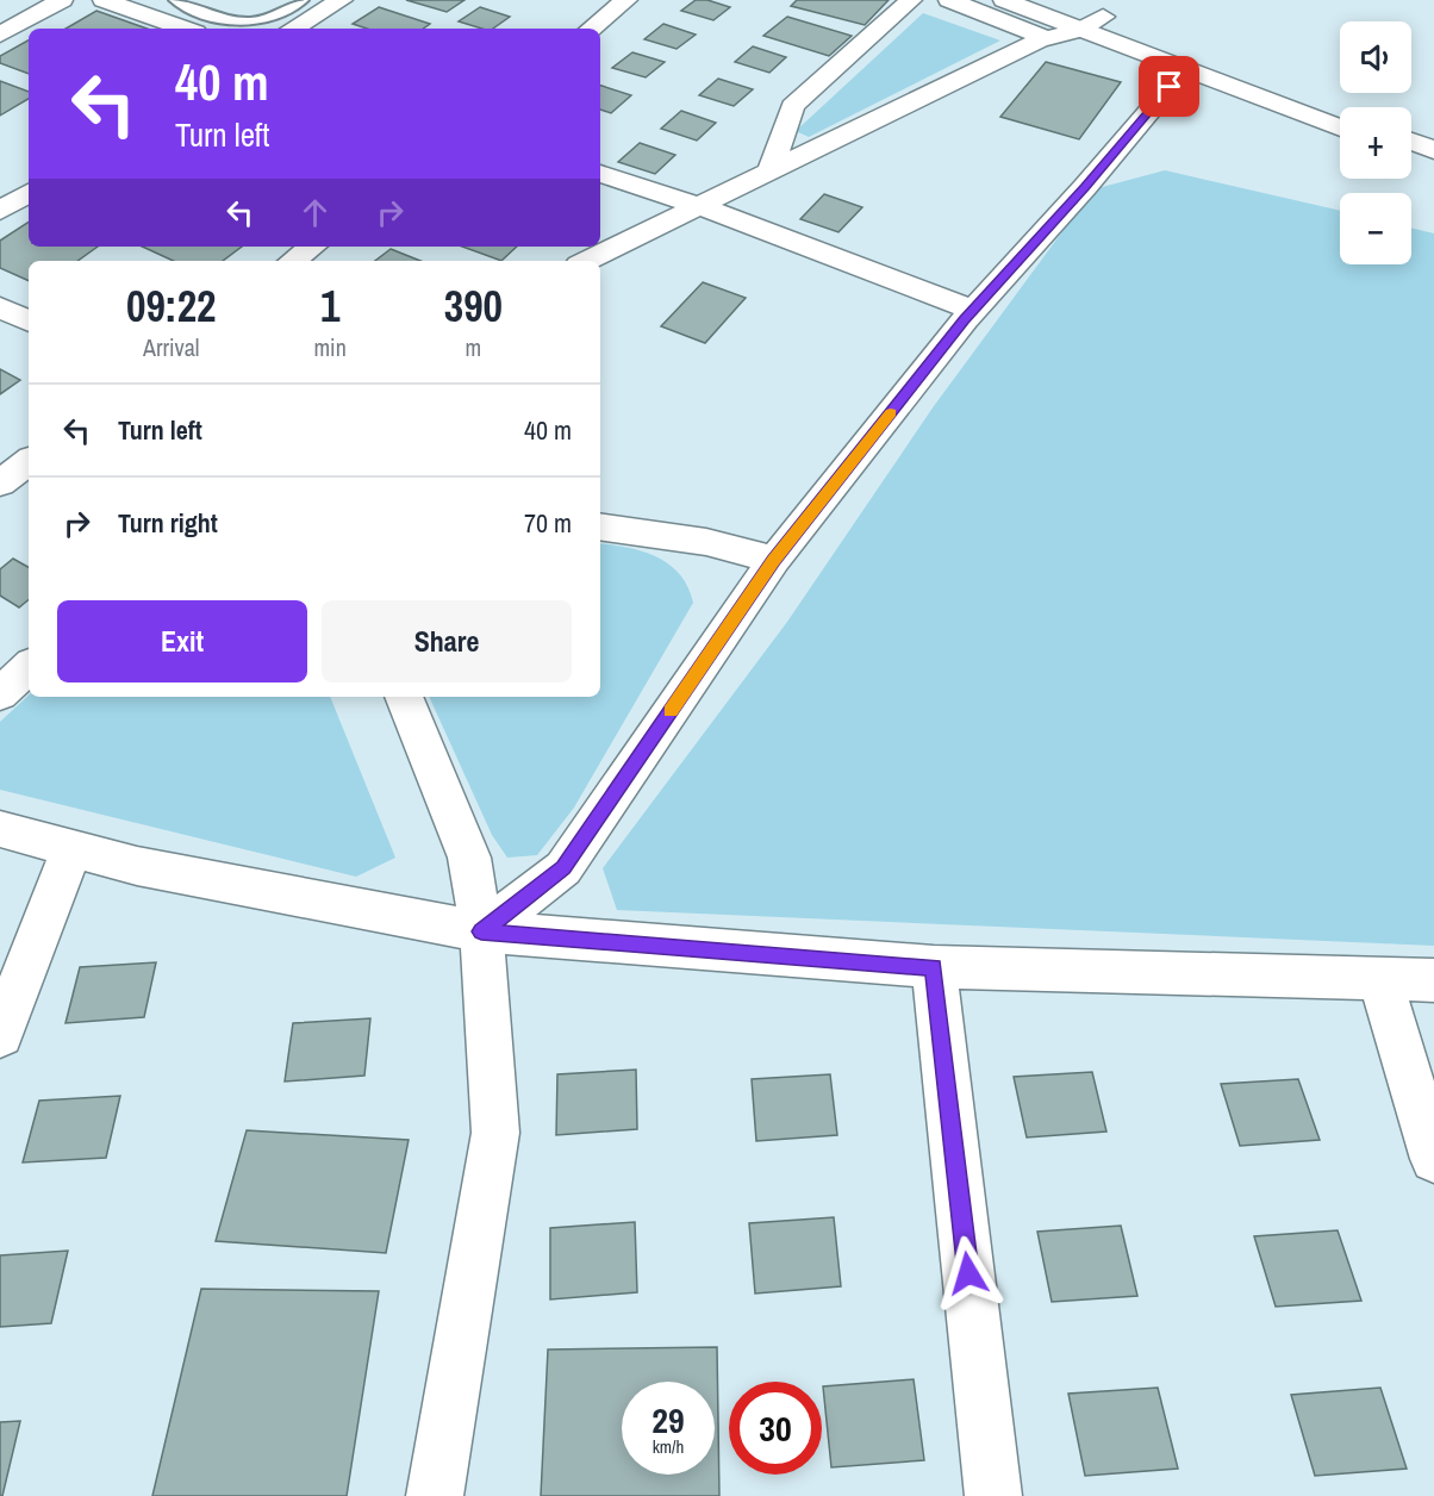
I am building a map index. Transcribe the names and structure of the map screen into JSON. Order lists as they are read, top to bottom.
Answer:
{
  "page": {
    "map_buttons": ["+", "−"],
    "turn": ["40 m", "Turn left"],
    "eta": [
      "09:22",
      "Arrival",
      "1",
      "min",
      "390",
      "m"
    ],
    "list": [
      {
        "name": "Turn left",
        "value": "40 m"
      },
      {
        "name": "Turn right",
        "value": "70 m"
      }
    ],
    "buttons": ["Exit", "Share"],
    "speed": "29 km/h",
    "limit": "30"
  }
}
